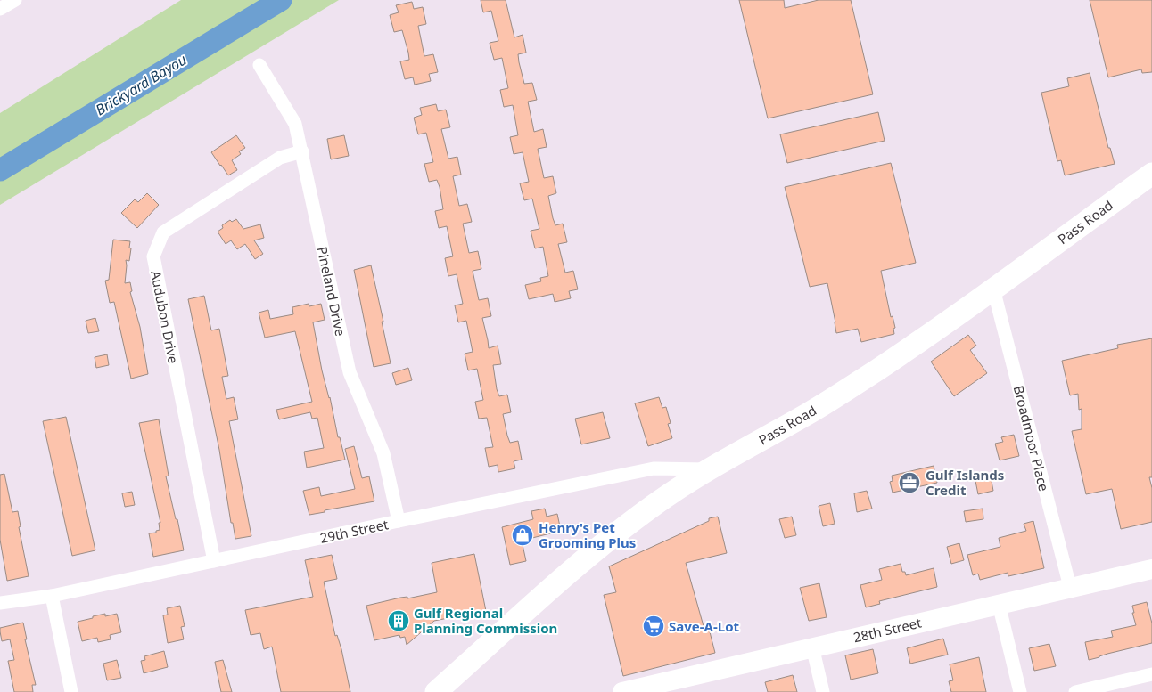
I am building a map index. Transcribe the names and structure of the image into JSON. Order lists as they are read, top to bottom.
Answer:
{
  "streets": {
    "main road": ["Pass Road"],
    "street": [
      "Pineland Drive",
      "Audubon Drive",
      "Broadmoor Place",
      "29th Street",
      "28th Street"
    ]
  },
  "crossings": [
    ["Pass Road", "Broadmoor Place"],
    ["Pass Road", "29th Street"],
    ["Pineland Drive", "Audubon Drive"],
    ["Pineland Drive", "29th Street"],
    ["Audubon Drive", "29th Street"],
    ["Broadmoor Place", "28th Street"]
  ],
  "water": ["Brickyard Bayou"],
  "places": {
    "office": ["Gulf Islands Credit"],
    "shop": ["Henry's Pet Grooming Plus"],
    "building": ["Gulf Regional Planning Commission"],
    "supermarket": ["Save-A-Lot"]
  }
}
